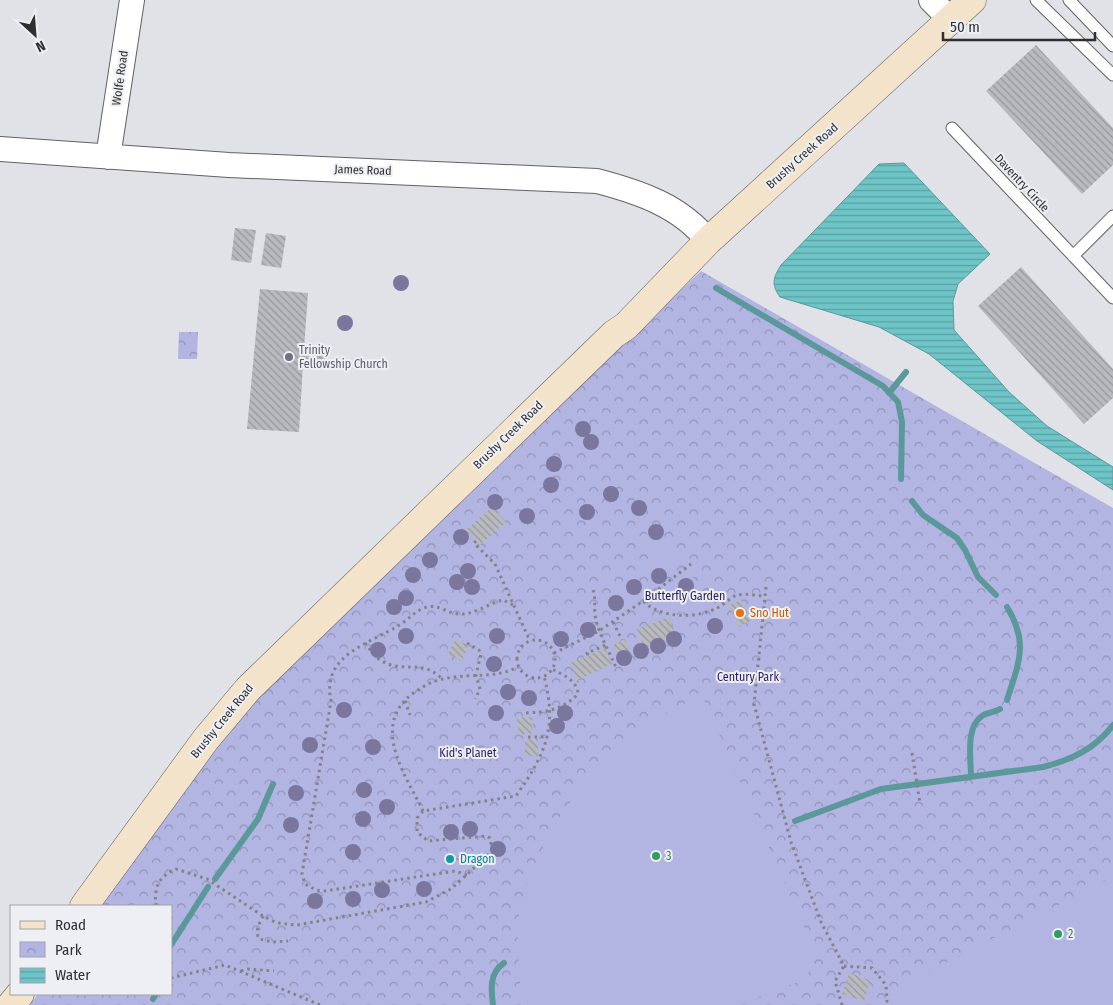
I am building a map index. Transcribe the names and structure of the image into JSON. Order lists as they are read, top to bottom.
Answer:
{
  "streets": {
    "street": ["Wolfe Road", "Brushy Creek Road", "James Road"],
    "lane": ["Daventry Circle"]
  },
  "crossings": [
    ["Wolfe Road", "James Road"],
    ["Brushy Creek Road", "James Road"]
  ],
  "parks": ["Butterfly Garden", "Century Park", "Kid's Planet"],
  "places": [
    "Trinity Fellowship Church",
    "Sno Hut",
    "3",
    "Dragon",
    "2"
  ],
  "legend": ["Road", "Park", "Water"],
  "scale_bar": "50 m",
  "north": "bottom right"
}
